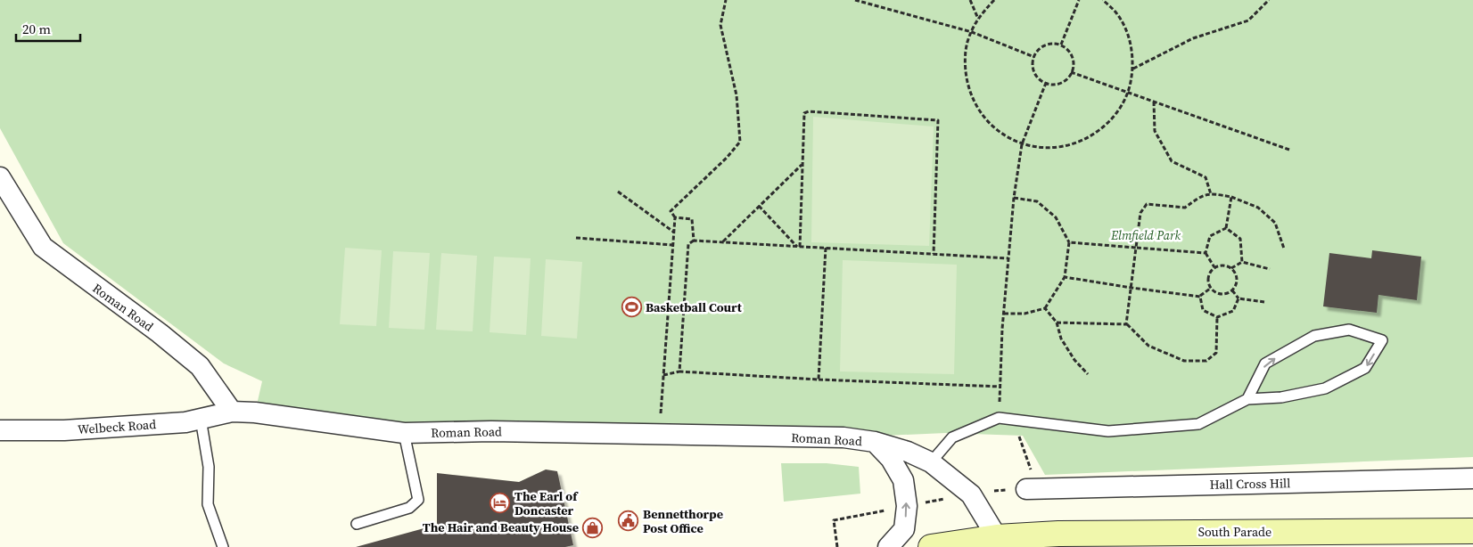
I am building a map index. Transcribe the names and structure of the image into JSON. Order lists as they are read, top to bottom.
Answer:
{
  "streets": {
    "street": [
      "Roman Road",
      "Welbeck Road",
      "Hall Cross Hill",
      "South Parade"
    ]
  },
  "crossings": [
    ["Roman Road", "Welbeck Road"],
    ["Roman Road", "South Parade"]
  ],
  "parks": ["Elmfield Park"],
  "places": {
    "sports": ["Basketball Court"],
    "hotel": ["The Earl of Doncaster"],
    "public building": ["Bennetthorpe Post Office"],
    "shop": ["The Hair and Beauty House"]
  },
  "scale_bar": "20 m"
}
